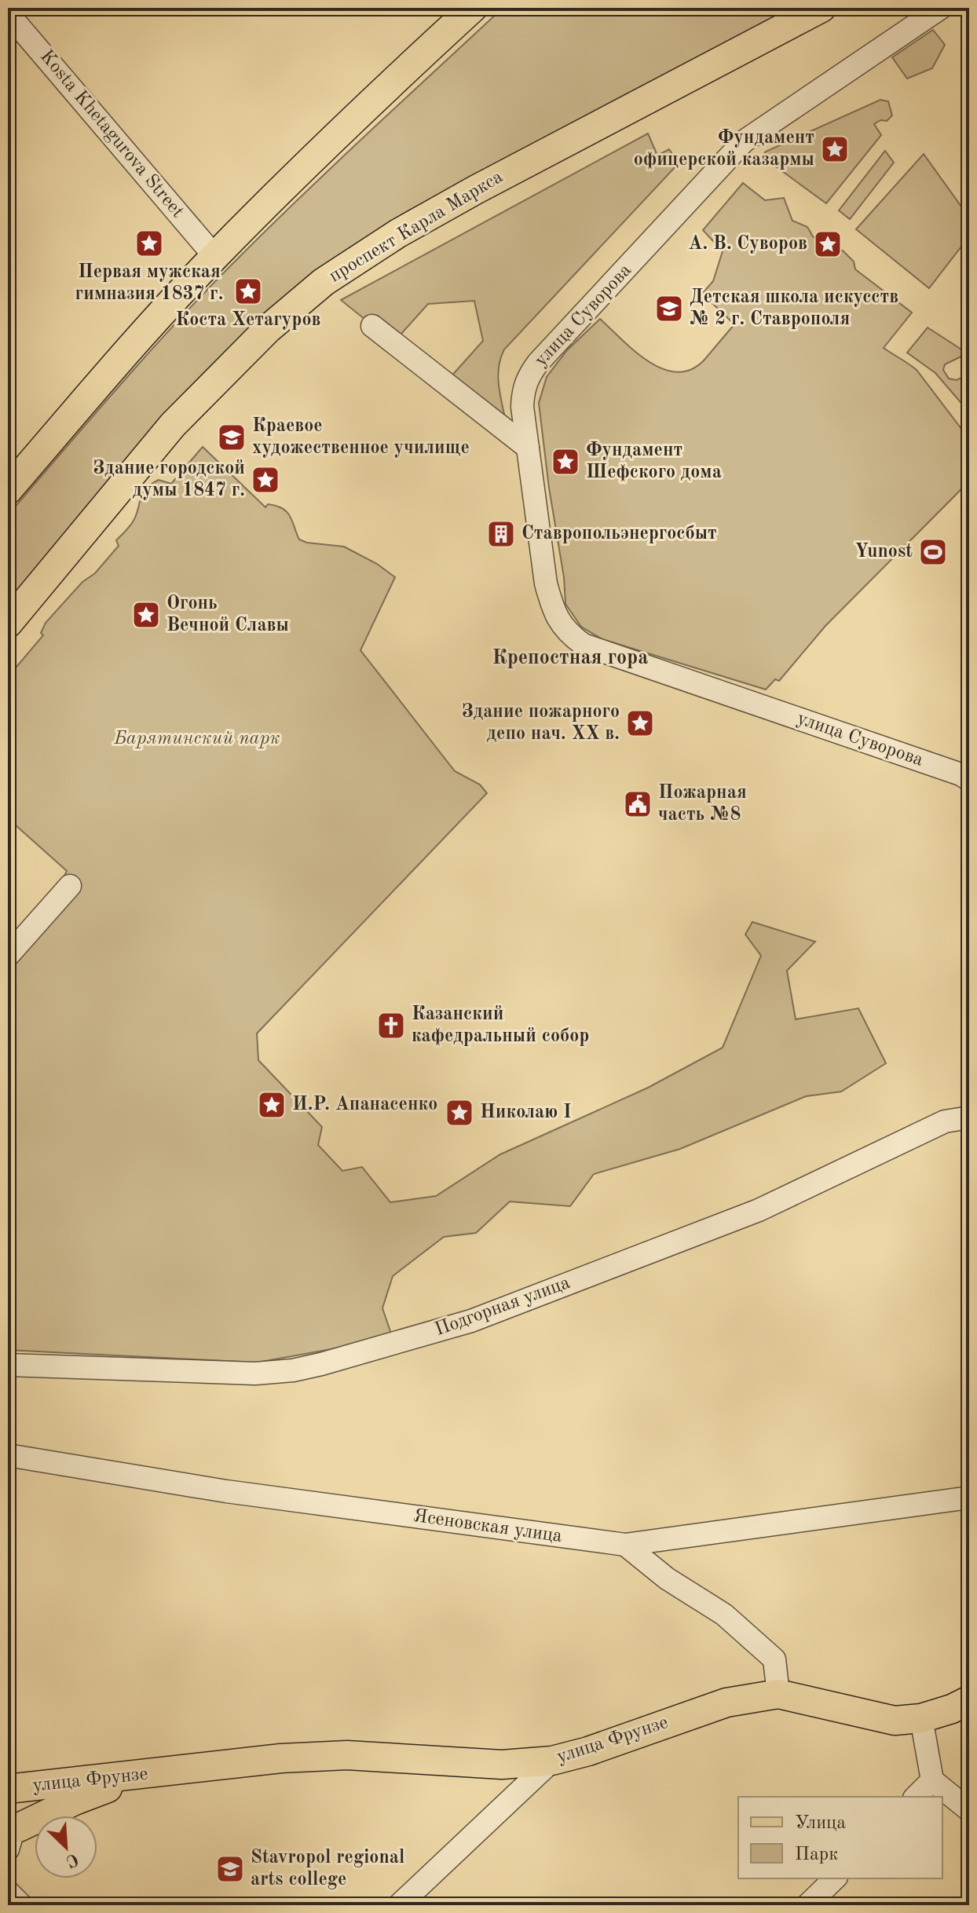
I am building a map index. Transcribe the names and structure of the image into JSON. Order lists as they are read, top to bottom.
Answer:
{
  "streets": {
    "main road": ["проспект Карла Маркса", "улица Фрунзе"],
    "street": [
      "Kosta Khetagurova Street",
      "улица Суворова",
      "Подгорная улица",
      "Ясеновская улица"
    ]
  },
  "districts": ["Крепостная гора"],
  "parks": ["Барятинский парк"],
  "places": {
    "place": [
      "Фундамент офицерской казармы",
      "Первая мужская гимназия 1837 г.",
      "А. В. Суворов",
      "Коста Хетагуров",
      "Фундамент Шефского дома",
      "Здание городской думы 1847 г.",
      "Огонь Вечной Славы",
      "Здание пожарного депо нач. ХХ в.",
      "И.Р. Апанасенко",
      "Николаю I"
    ],
    "school or university": ["Детская школа искусств № 2 г. Ставрополя", "Краевое художественное училище", "Stavropol regional arts college"],
    "building": ["Ставропольэнергосбыт"],
    "sports": ["Yunost"],
    "public building": ["Пожарная часть №8"],
    "church": ["Казанский кафедральный собор"]
  },
  "legend": ["Улица", "Парк"],
  "north": "bottom right"
}
